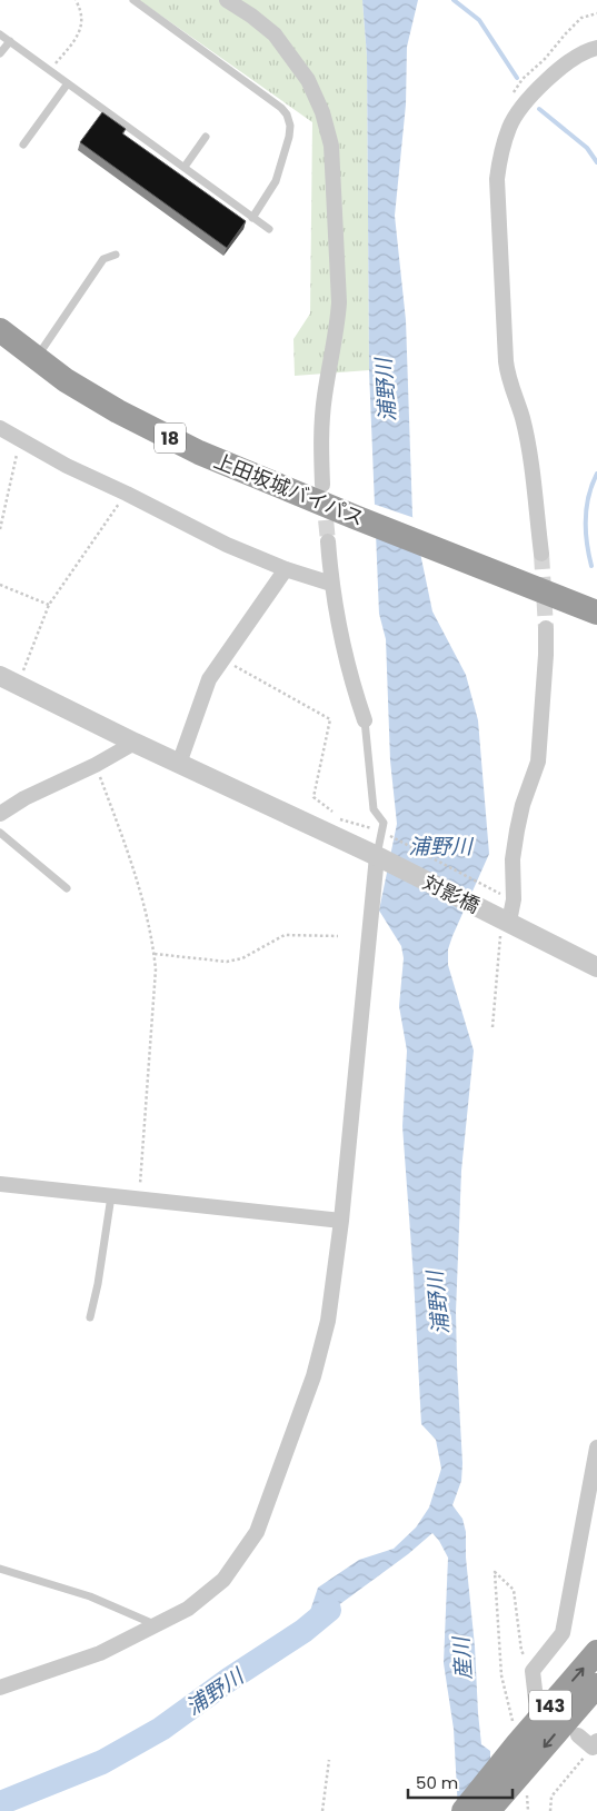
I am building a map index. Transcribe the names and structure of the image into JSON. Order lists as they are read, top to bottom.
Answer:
{
  "streets": {
    "highway": ["18", "上田坂城バイパス", "143"],
    "street": ["対影橋"]
  },
  "water": ["浦野川", "産川"],
  "scale_bar": "50 m"
}
